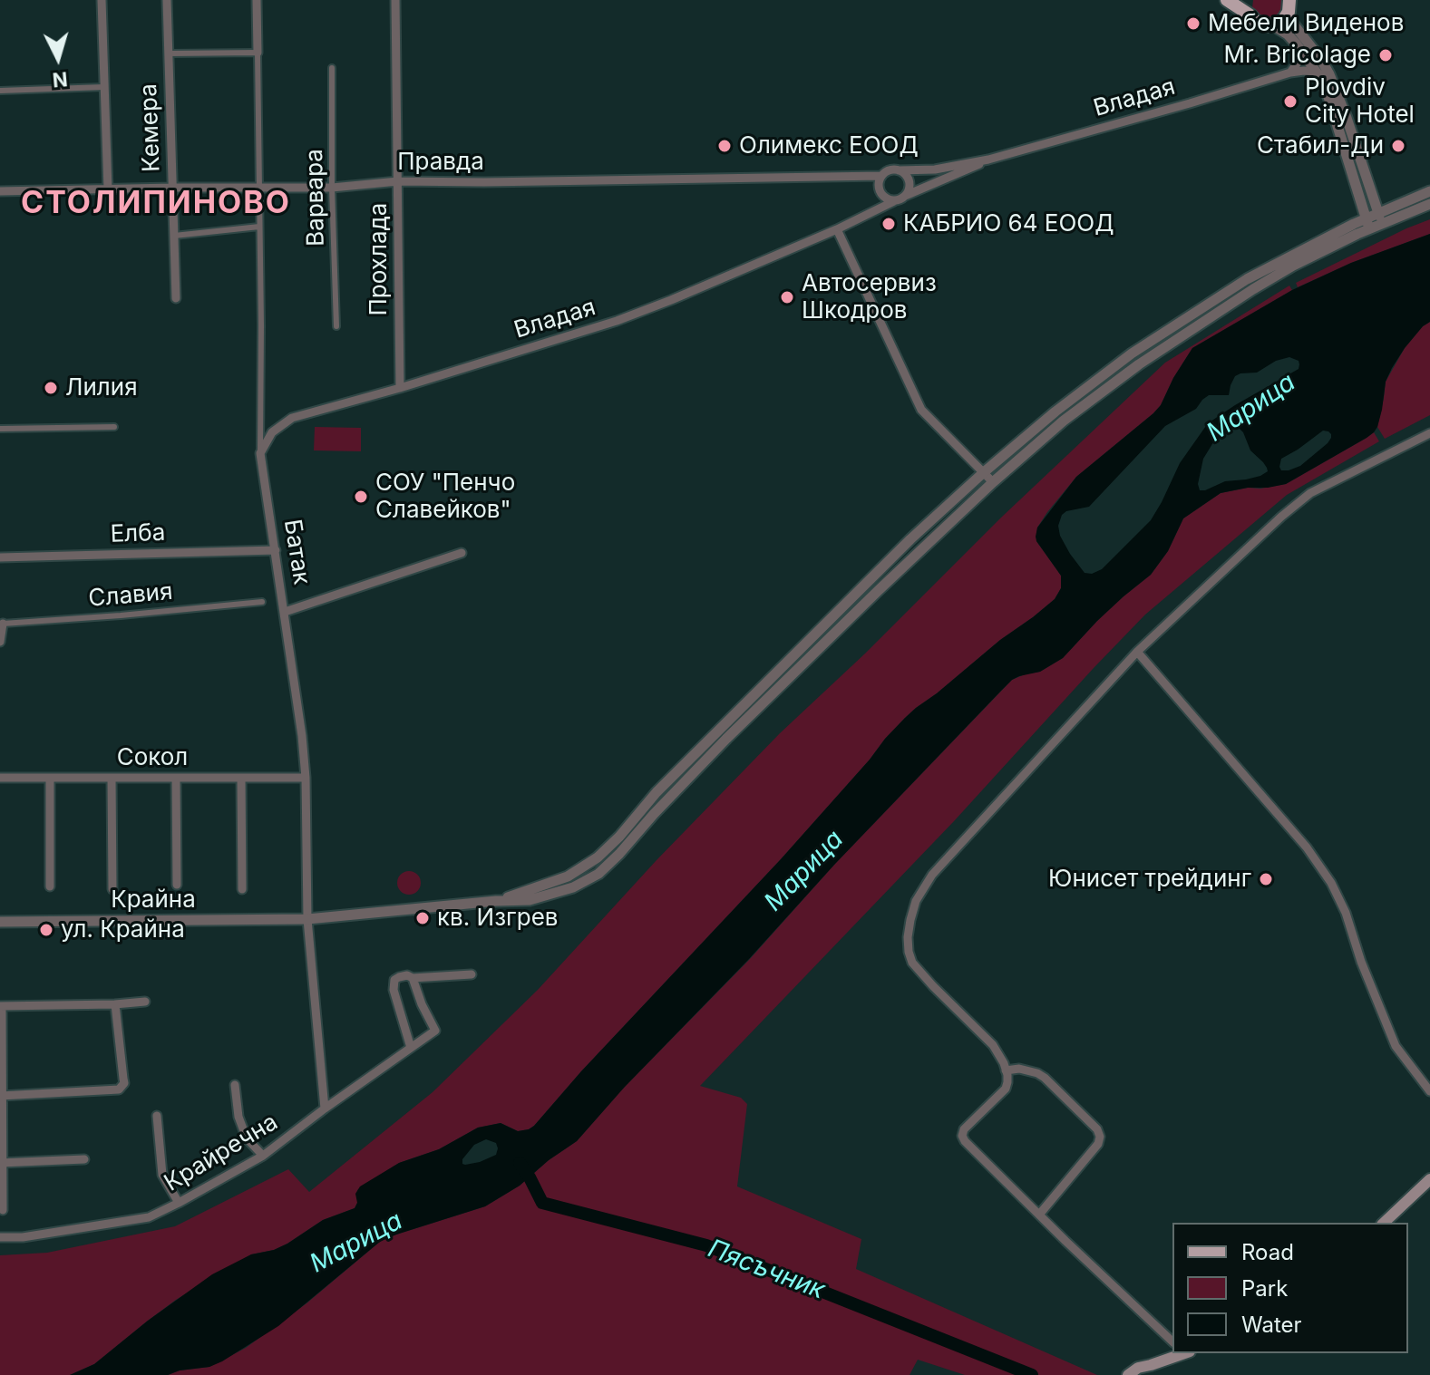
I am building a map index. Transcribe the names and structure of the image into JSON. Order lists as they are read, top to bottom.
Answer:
{
  "streets": {
    "street": [
      "Владая",
      "Кемера",
      "Правда",
      "Варвара",
      "Прохлада",
      "Елба",
      "Батак",
      "Славия",
      "Сокол",
      "Крайна",
      "Крайречна"
    ]
  },
  "crossings": [
    ["Владая", "Правда"],
    ["Владая", "Прохлада"],
    ["Владая", "Батак"],
    ["Кемера", "Правда"],
    ["Правда", "Варвара"],
    ["Правда", "Прохлада"],
    ["Правда", "Батак"],
    ["Елба", "Батак"],
    ["Батак", "Сокол"],
    ["Батак", "Крайна"],
    ["Батак", "Крайречна"]
  ],
  "districts": ["СТОЛИПИНОВО"],
  "water": ["Марица", "Пясъчник"],
  "places": [
    "Мебели Виденов",
    "Mr. Bricolage",
    "Plovdiv City Hotel",
    "Олимекс ЕООД",
    "Стабил-Ди",
    "КАБРИО 64 ЕООД",
    "Автосервиз Шкодров",
    "Лилия",
    "СОУ \"Пенчо Славейков\"",
    "Юнисет трейдинг",
    "кв. Изгрев",
    "ул. Крайна"
  ],
  "legend": ["Road", "Park", "Water"],
  "north": "bottom"
}
